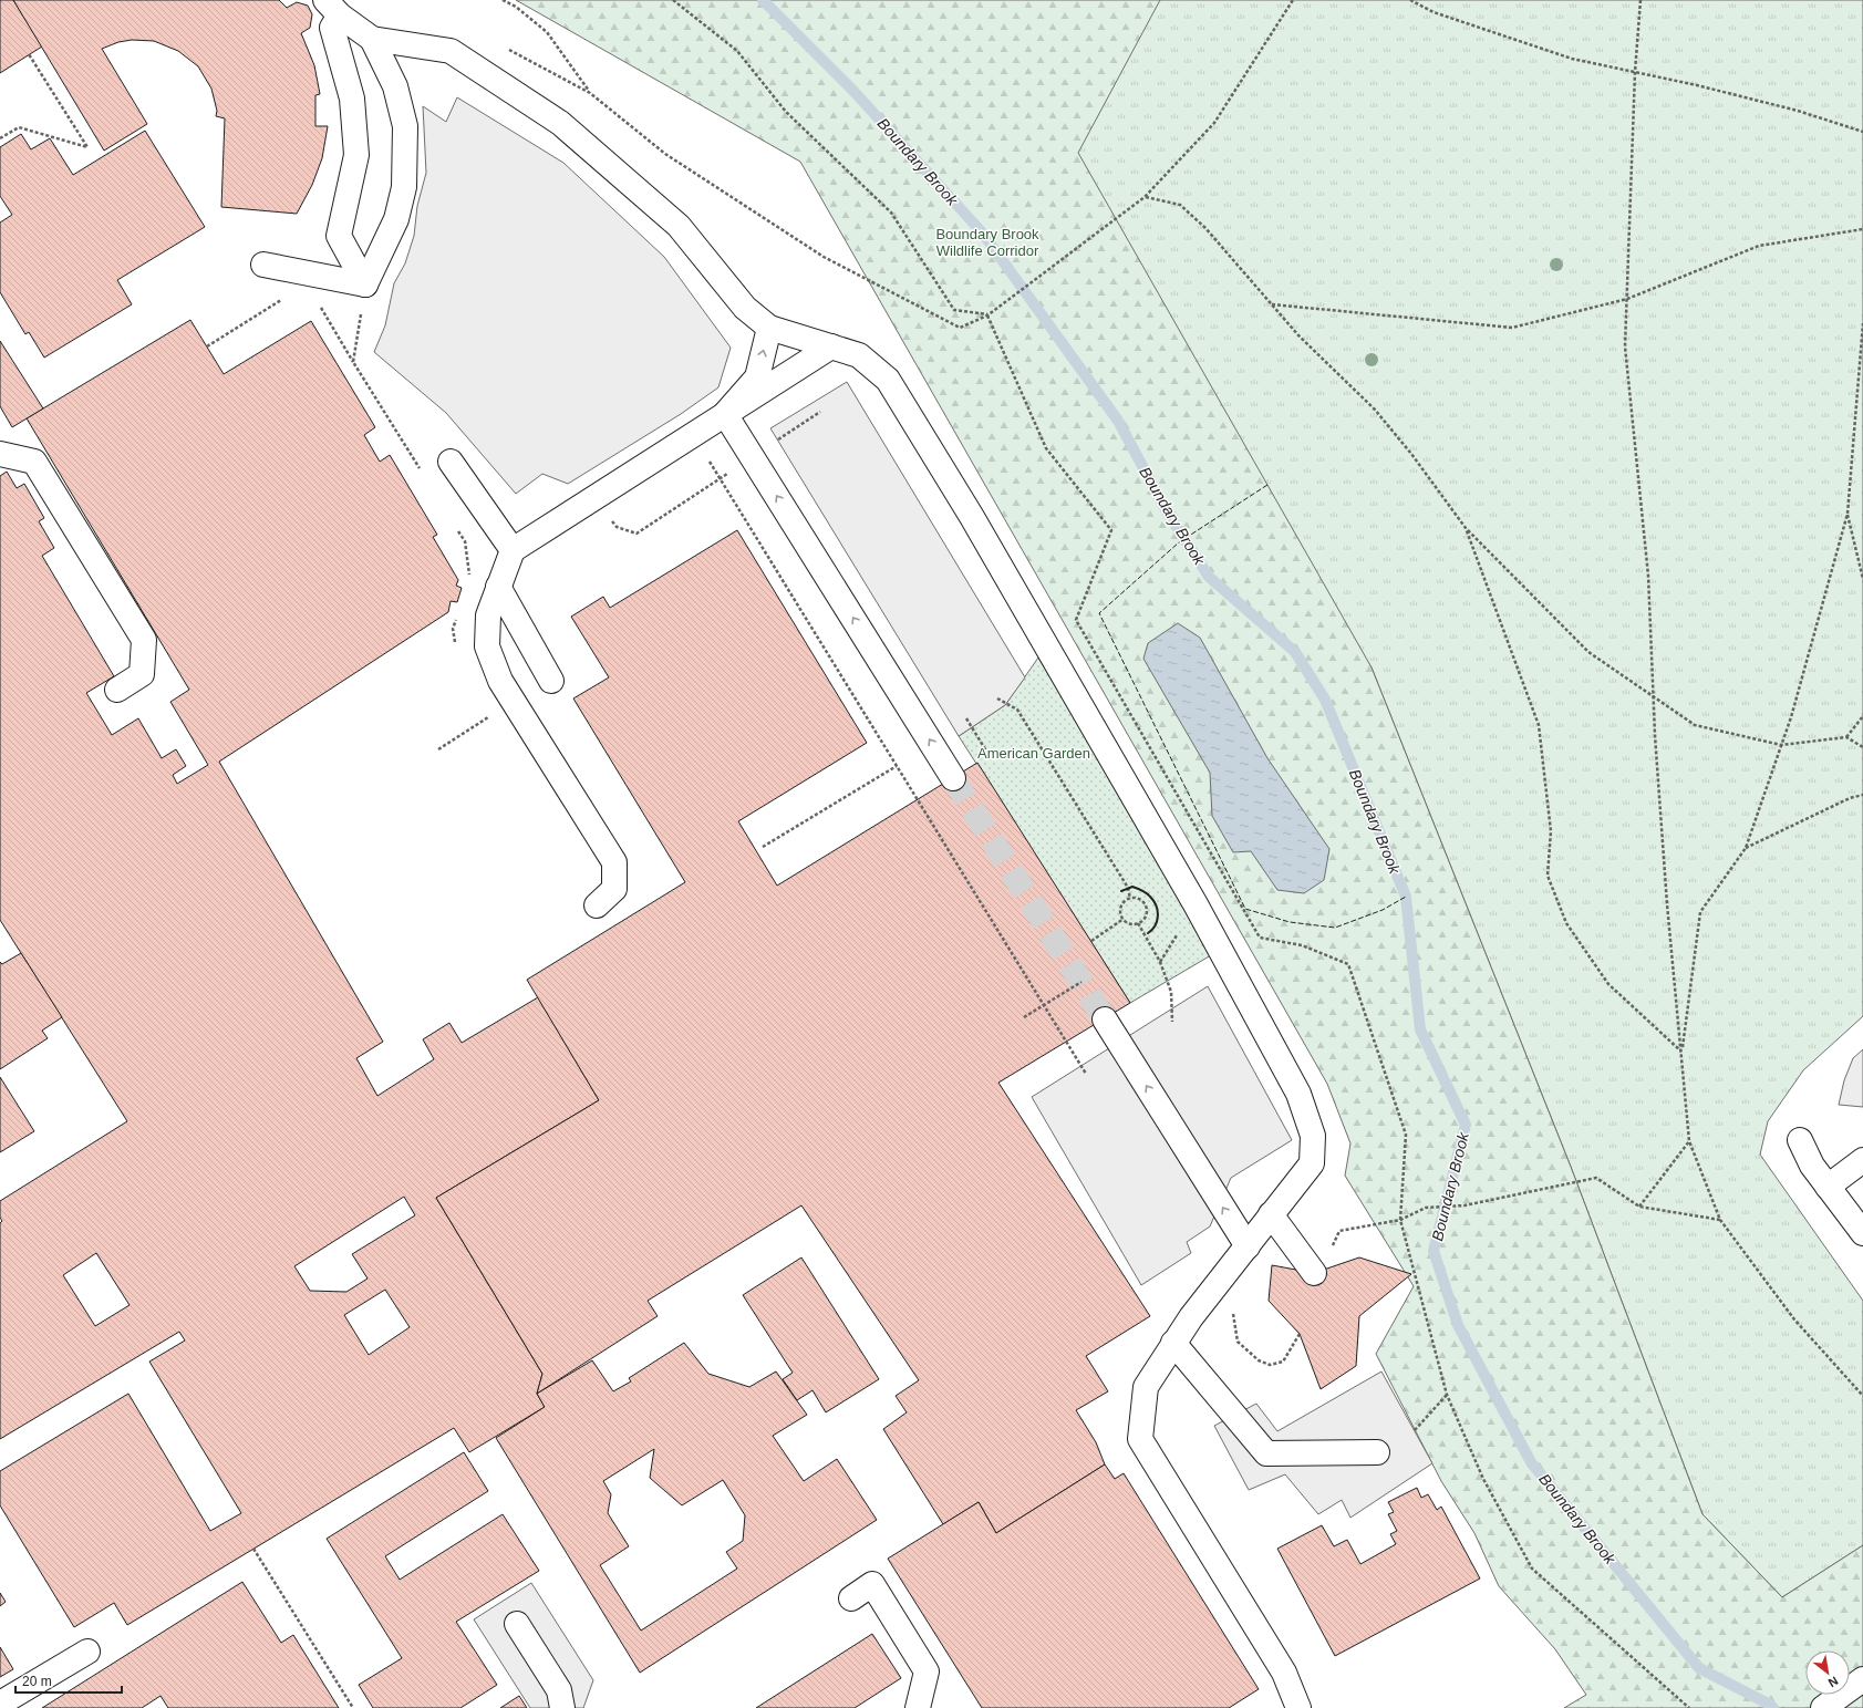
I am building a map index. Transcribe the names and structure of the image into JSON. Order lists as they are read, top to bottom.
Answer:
{
  "water": ["Boundary Brook"],
  "parks": ["Boundary Brook Wildlife Corridor", "American Garden"],
  "scale_bar": "20 m",
  "north": "bottom right"
}
